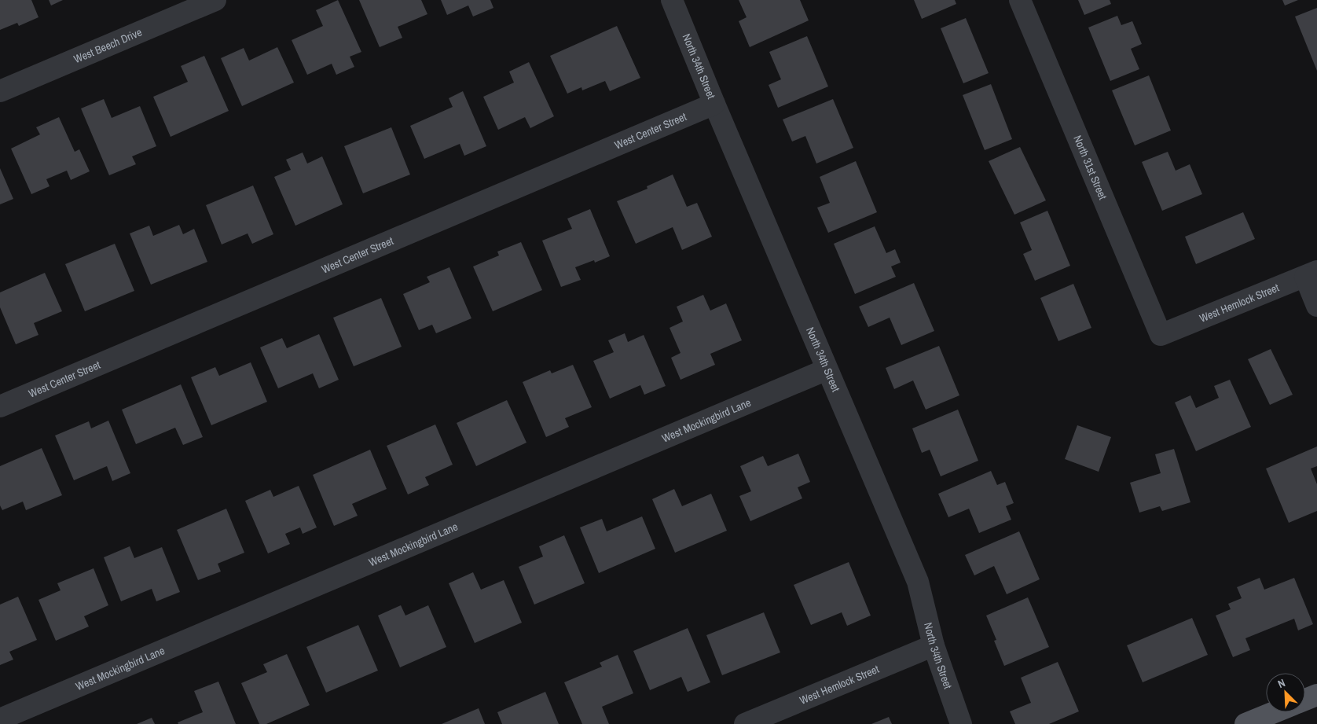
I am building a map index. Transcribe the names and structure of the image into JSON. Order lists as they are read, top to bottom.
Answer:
{
  "streets": {
    "street": [
      "West Beech Drive",
      "North 34th Street",
      "West Center Street",
      "North 31st Street",
      "West Hemlock Street",
      "West Mockingbird Lane"
    ]
  },
  "crossings": [
    ["North 34th Street", "West Center Street"],
    ["North 34th Street", "West Hemlock Street"],
    ["North 34th Street", "West Mockingbird Lane"],
    ["North 31st Street", "West Hemlock Street"]
  ],
  "north": "top left"
}
